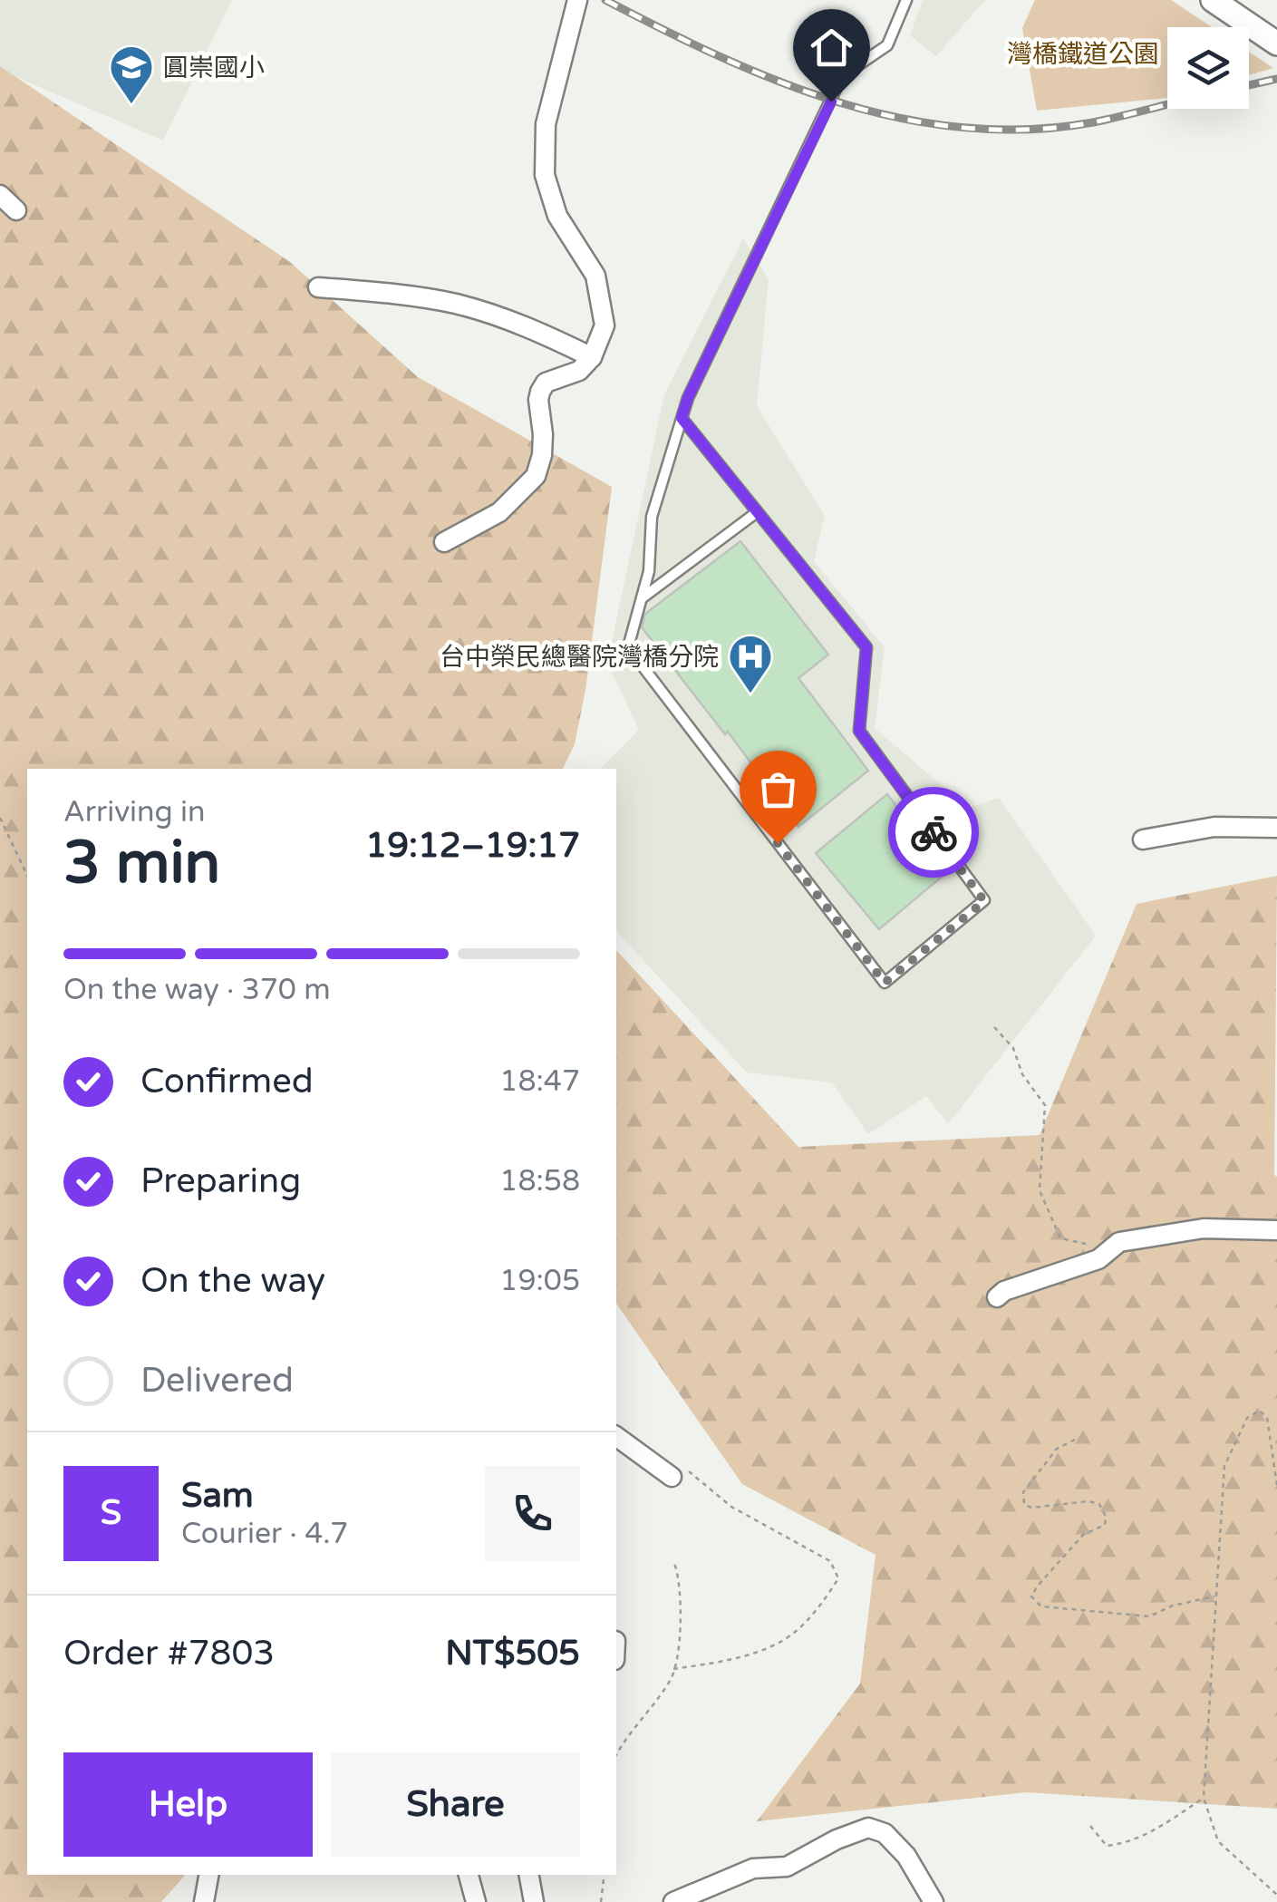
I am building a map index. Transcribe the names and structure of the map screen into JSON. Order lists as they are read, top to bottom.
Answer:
{
  "parks": ["灣橋鐵道公園"],
  "places": {
    "school or university": ["圓崇國小"],
    "hospital": ["台中榮民總醫院灣橋分院"]
  },
  "page": {
    "heading": ["3 min", "Arriving in", "19:12–19:17"],
    "panel": [
      "Sam",
      "Courier · 4.7",
      "Order #7803",
      "NT$505"
    ],
    "bar": "On the way · 370 m",
    "list": [
      ["Confirmed", "18:47"],
      ["Preparing", "18:58"],
      ["On the way", "19:05"],
      "Delivered"
    ],
    "round": "S",
    "buttons": ["Help", "Share"]
  }
}
